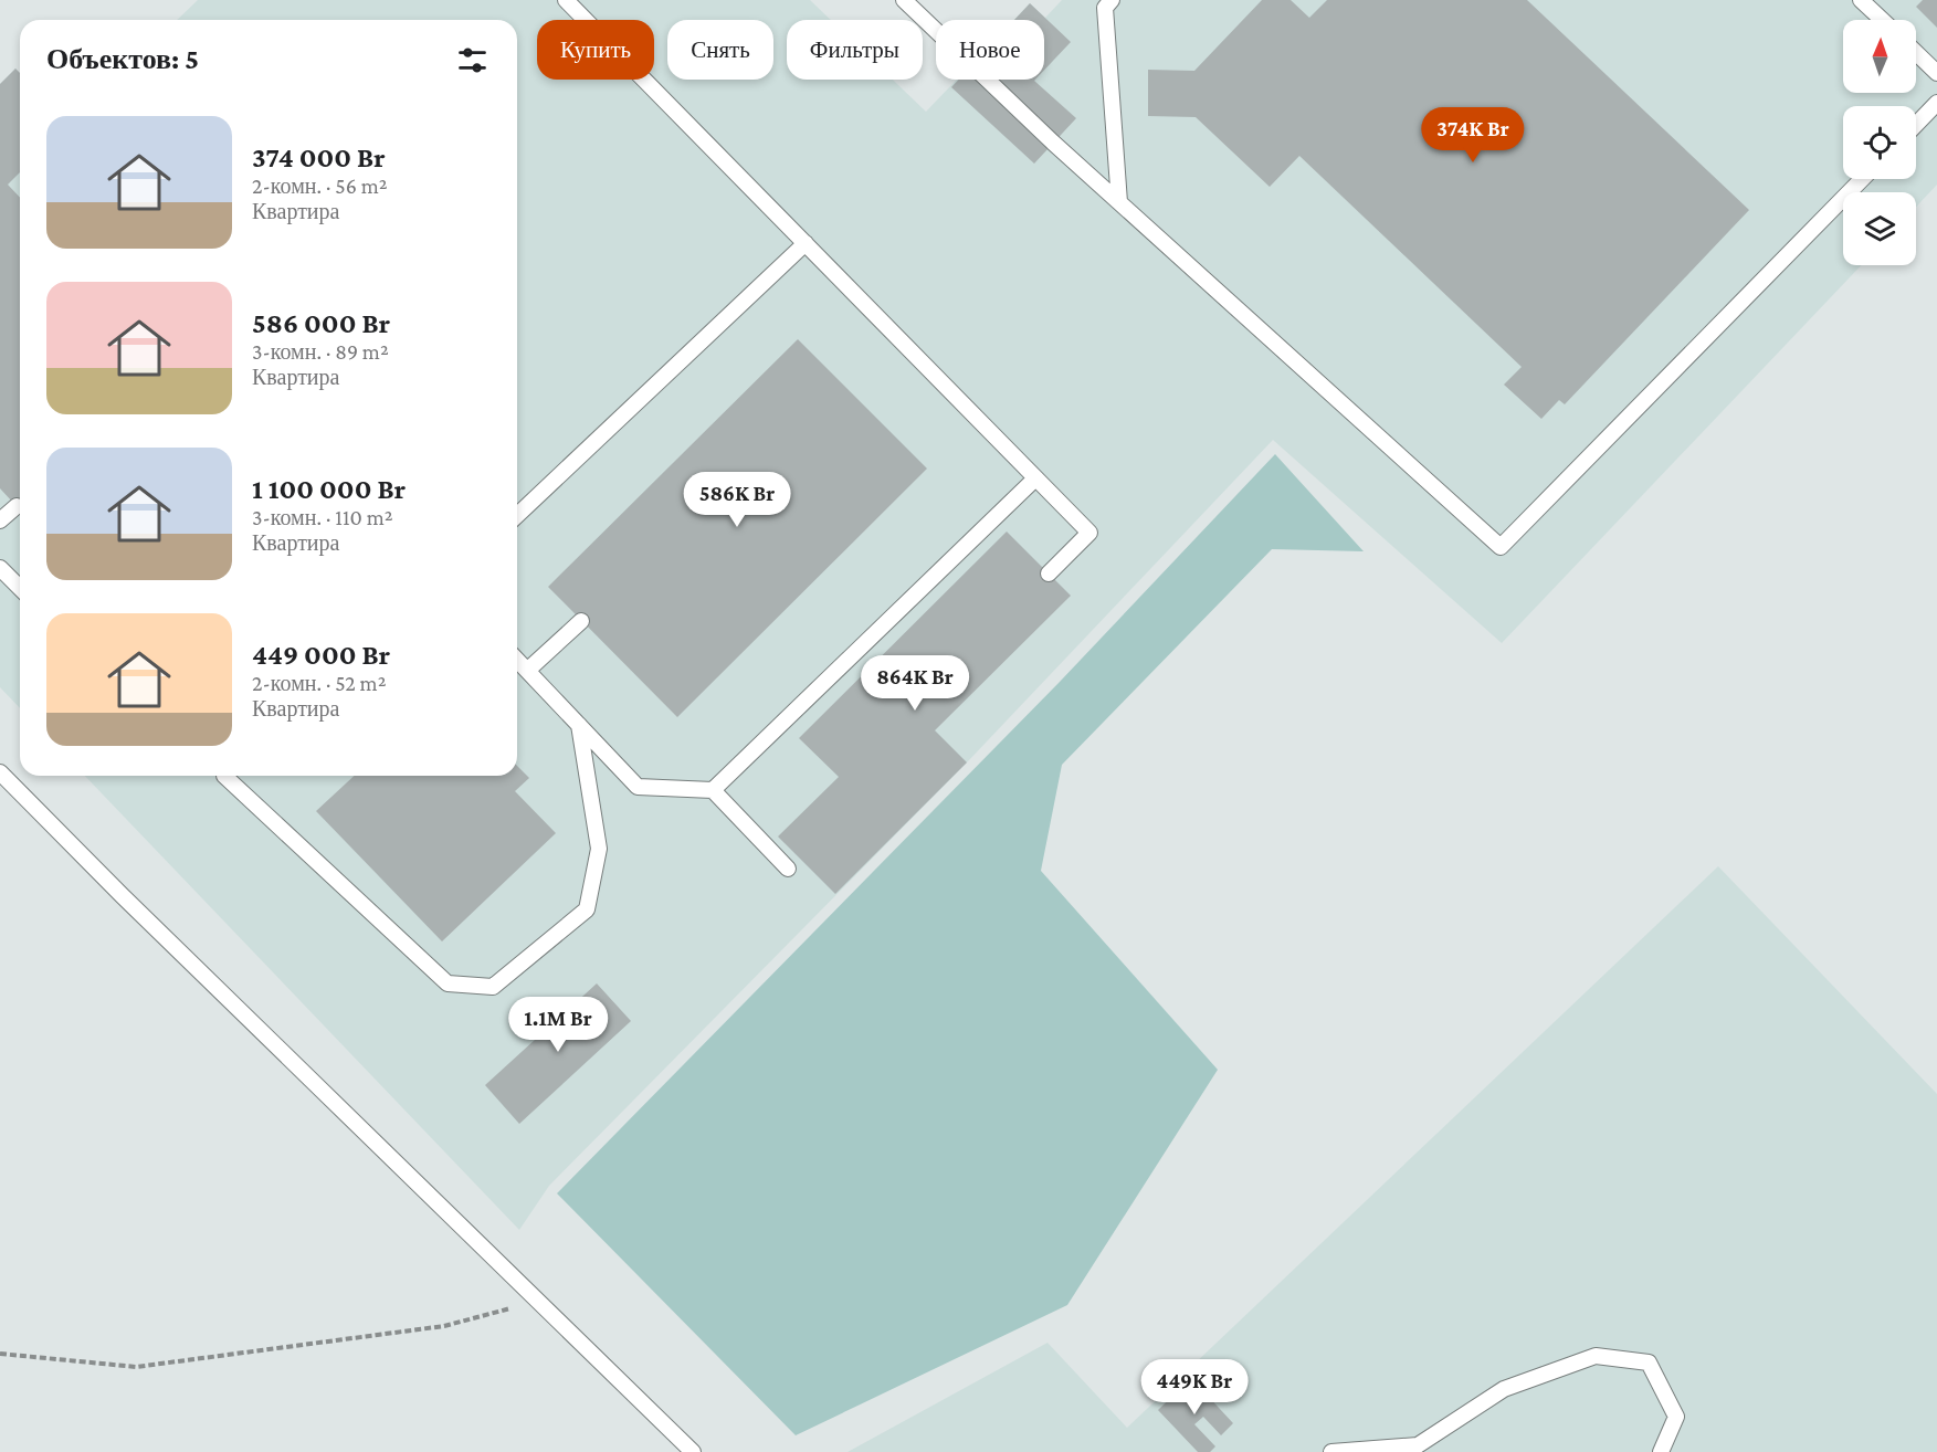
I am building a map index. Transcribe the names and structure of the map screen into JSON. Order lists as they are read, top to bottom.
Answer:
{
  "north": "top",
  "page": {
    "chip": [
      "Купить",
      "Снять",
      "Фильтры",
      "Новое"
    ],
    "heading": "Объектов: 5",
    "list": [
      {
        "name": "374 000 Br",
        "note": "2-комн. · 56 m² · Квартира"
      },
      {
        "name": "586 000 Br",
        "note": "3-комн. · 89 m² · Квартира"
      },
      {
        "name": "1 100 000 Br",
        "note": "3-комн. · 110 m² · Квартира"
      },
      {
        "name": "449 000 Br",
        "note": "2-комн. · 52 m² · Квартира"
      }
    ],
    "price": [
      "374K Br",
      "586K Br",
      "864K Br",
      "1.1M Br",
      "449K Br"
    ]
  }
}
